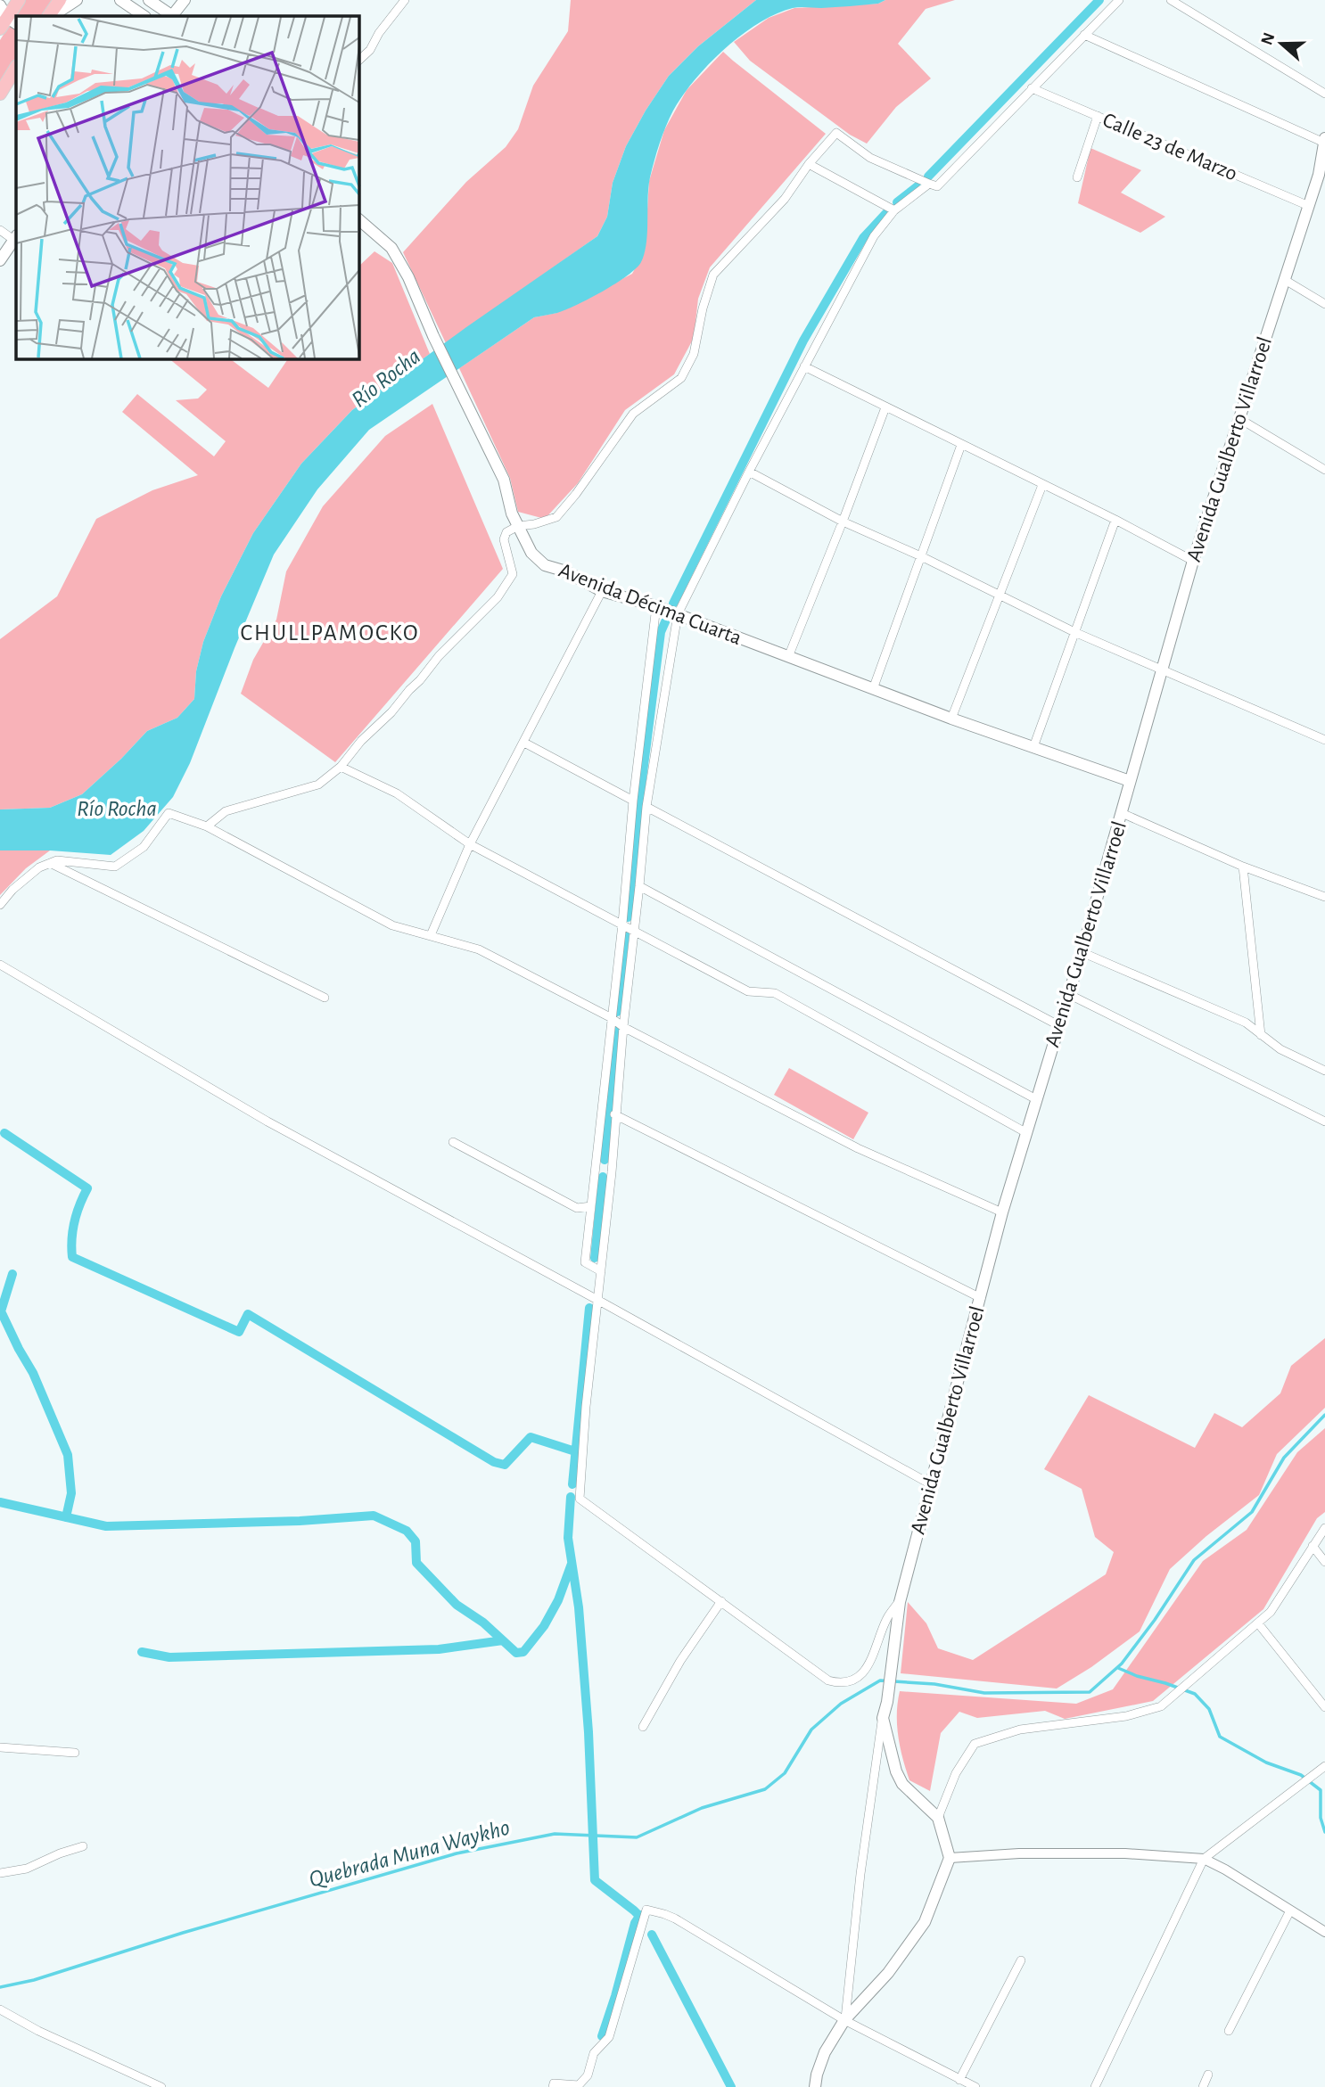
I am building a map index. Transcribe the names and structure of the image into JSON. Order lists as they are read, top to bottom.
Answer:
{
  "streets": {
    "main road": ["Avenida Gualberto Villarroel", "Avenida Décima Cuarta"],
    "street": ["Calle 23 de Marzo"]
  },
  "crossings": [
    ["Calle 23 de Marzo", "Avenida Gualberto Villarroel"],
    ["Avenida Gualberto Villarroel", "Avenida Décima Cuarta"]
  ],
  "districts": ["CHULLPAMOCKO"],
  "water": ["Río Rocha", "Quebrada Muna Waykho"],
  "north": "left"
}
